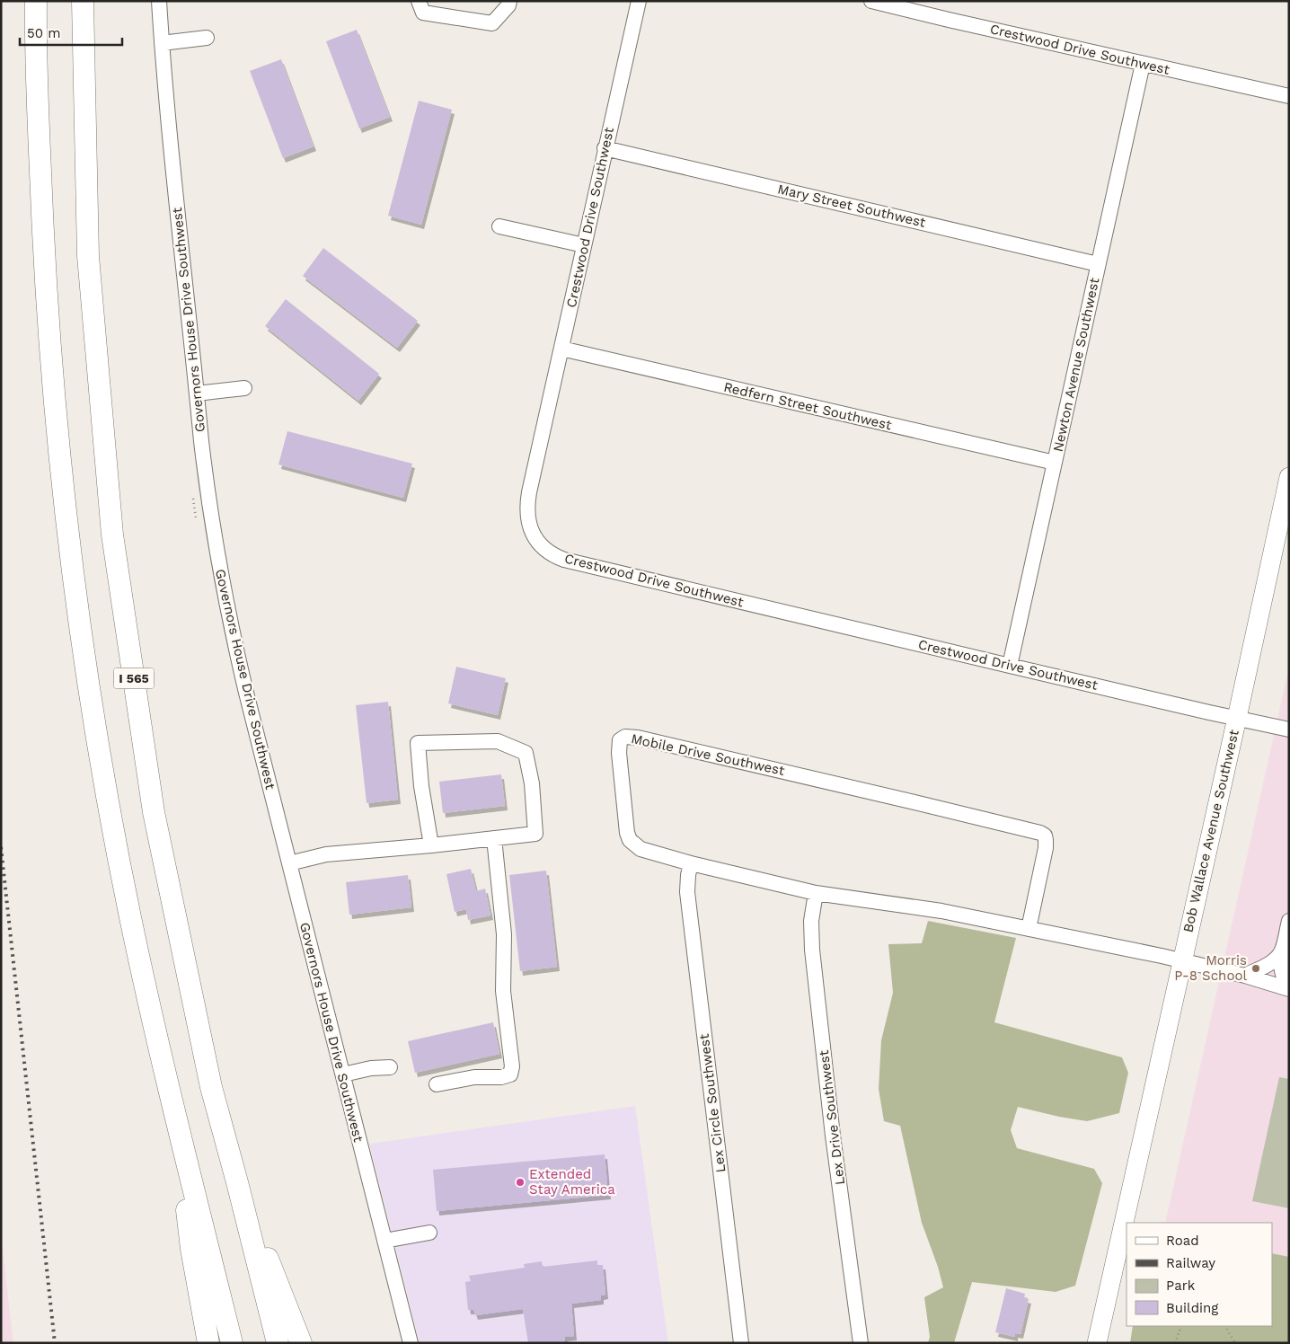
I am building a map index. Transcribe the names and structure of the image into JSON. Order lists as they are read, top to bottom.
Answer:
{
  "streets": {
    "highway": ["I 565"],
    "main road": ["Bob Wallace Avenue Southwest"],
    "street": [
      "Crestwood Drive Southwest",
      "Mary Street Southwest",
      "Governors House Drive Southwest",
      "Newton Avenue Southwest",
      "Redfern Street Southwest",
      "Mobile Drive Southwest",
      "Lex Circle Southwest",
      "Lex Drive Southwest"
    ]
  },
  "crossings": [
    ["Crestwood Drive Southwest", "Mary Street Southwest"],
    ["Crestwood Drive Southwest", "Newton Avenue Southwest"],
    ["Crestwood Drive Southwest", "Redfern Street Southwest"],
    ["Crestwood Drive Southwest", "Bob Wallace Avenue Southwest"],
    ["Mary Street Southwest", "Newton Avenue Southwest"],
    ["Newton Avenue Southwest", "Redfern Street Southwest"],
    ["Mobile Drive Southwest", "Bob Wallace Avenue Southwest"],
    ["Mobile Drive Southwest", "Lex Circle Southwest"],
    ["Mobile Drive Southwest", "Lex Drive Southwest"]
  ],
  "places": ["Morris P-8 School", "Extended Stay America"],
  "legend": [
    "Road",
    "Railway",
    "Park",
    "Building"
  ],
  "scale_bar": "50 m"
}
